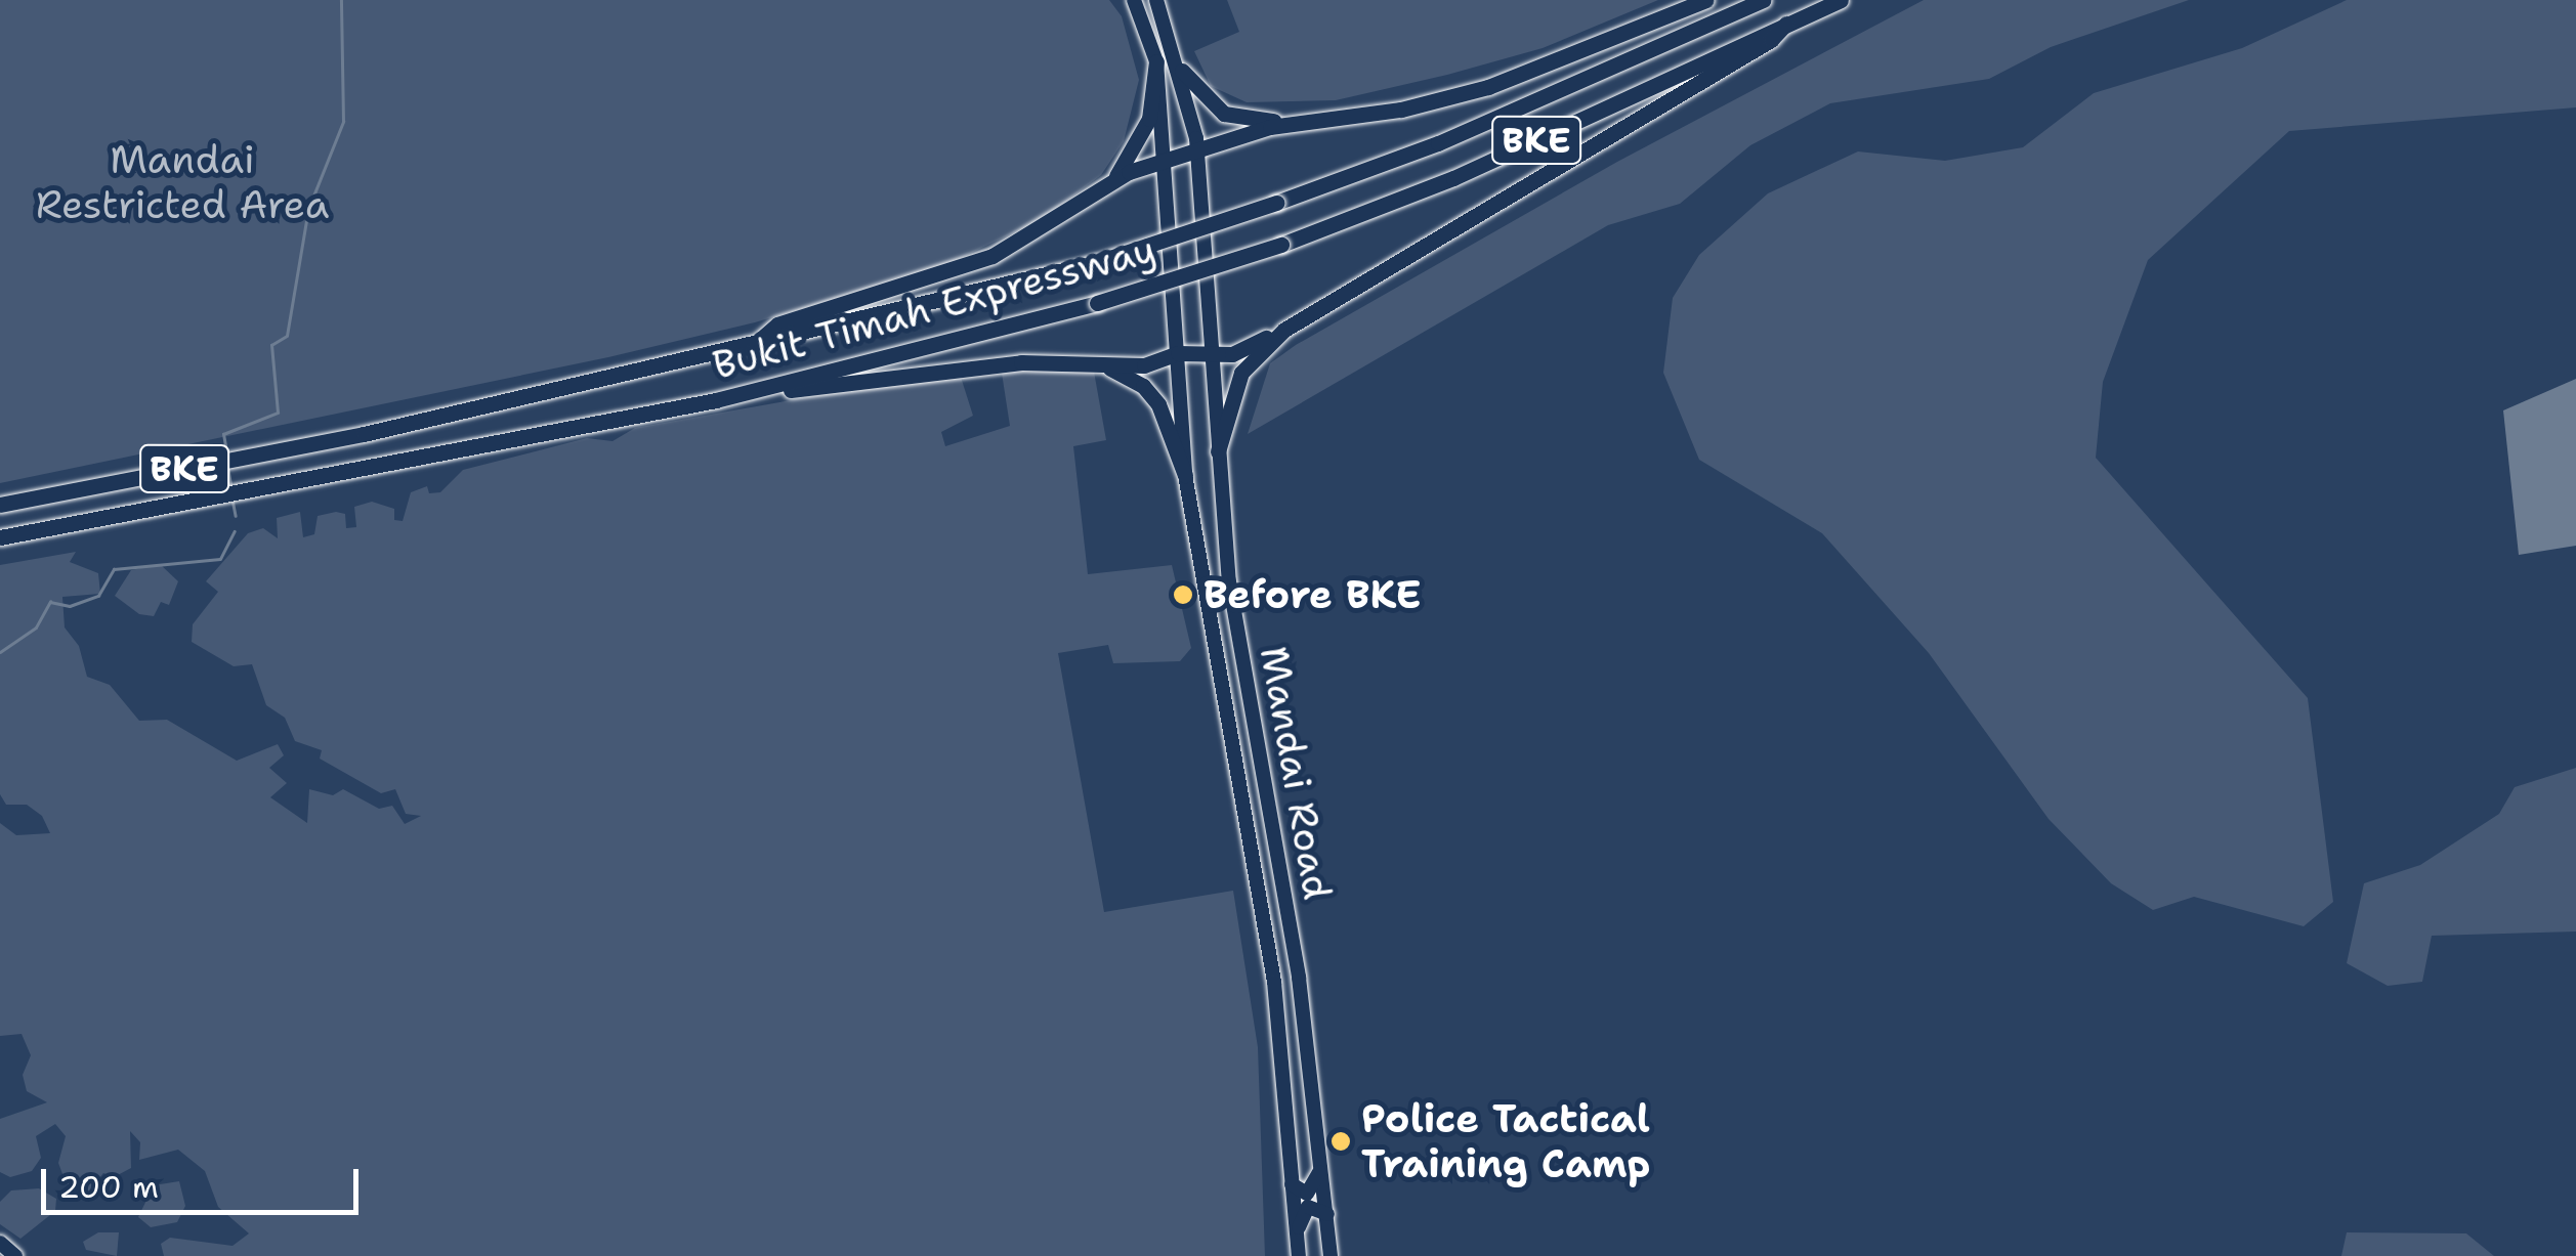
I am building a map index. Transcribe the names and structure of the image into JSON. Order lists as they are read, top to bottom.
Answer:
{
  "streets": {
    "highway": ["BKE", "Bukit Timah Expressway"],
    "main road": ["Mandai Road"]
  },
  "parks": ["Mandai Restricted Area"],
  "places": ["Before BKE", "Police Tactical Training Camp"],
  "scale_bar": "200 m"
}
